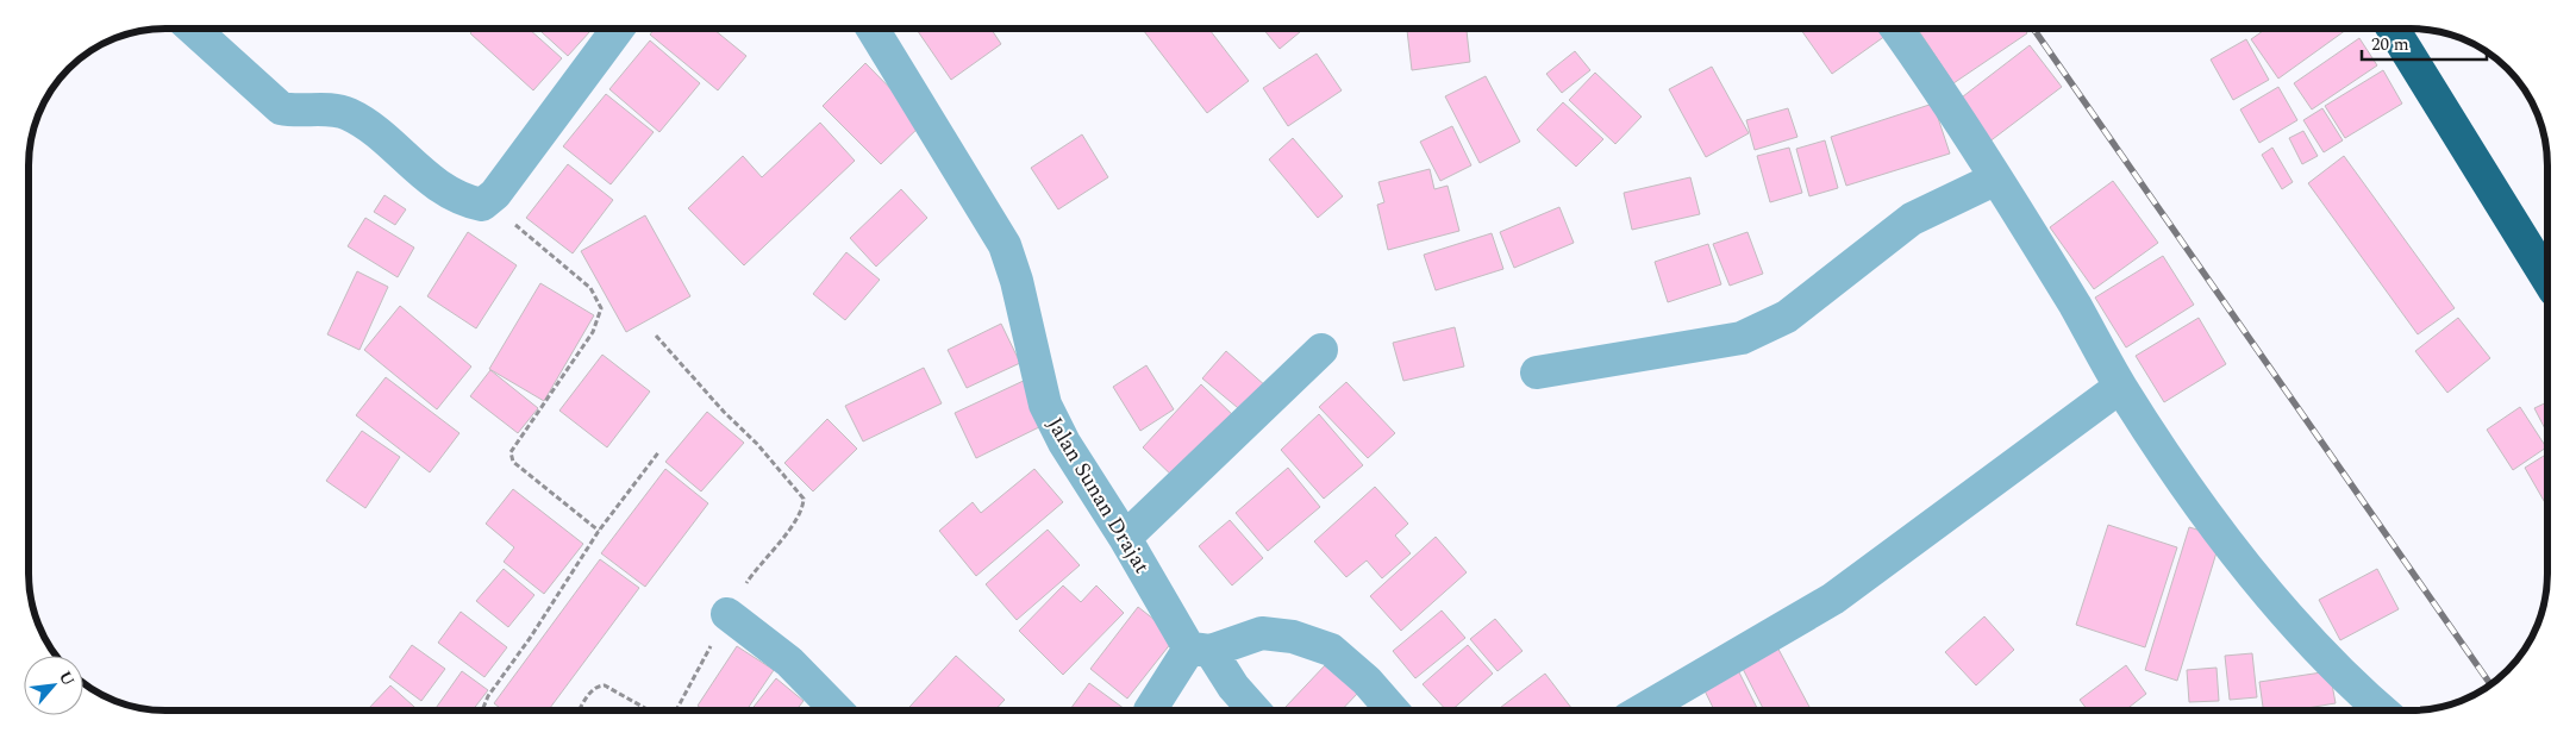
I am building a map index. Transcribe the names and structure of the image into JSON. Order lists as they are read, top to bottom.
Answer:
{
  "streets": {
    "street": ["Jalan Sunan Drajat"]
  },
  "scale_bar": "20 m",
  "north": "top right"
}
